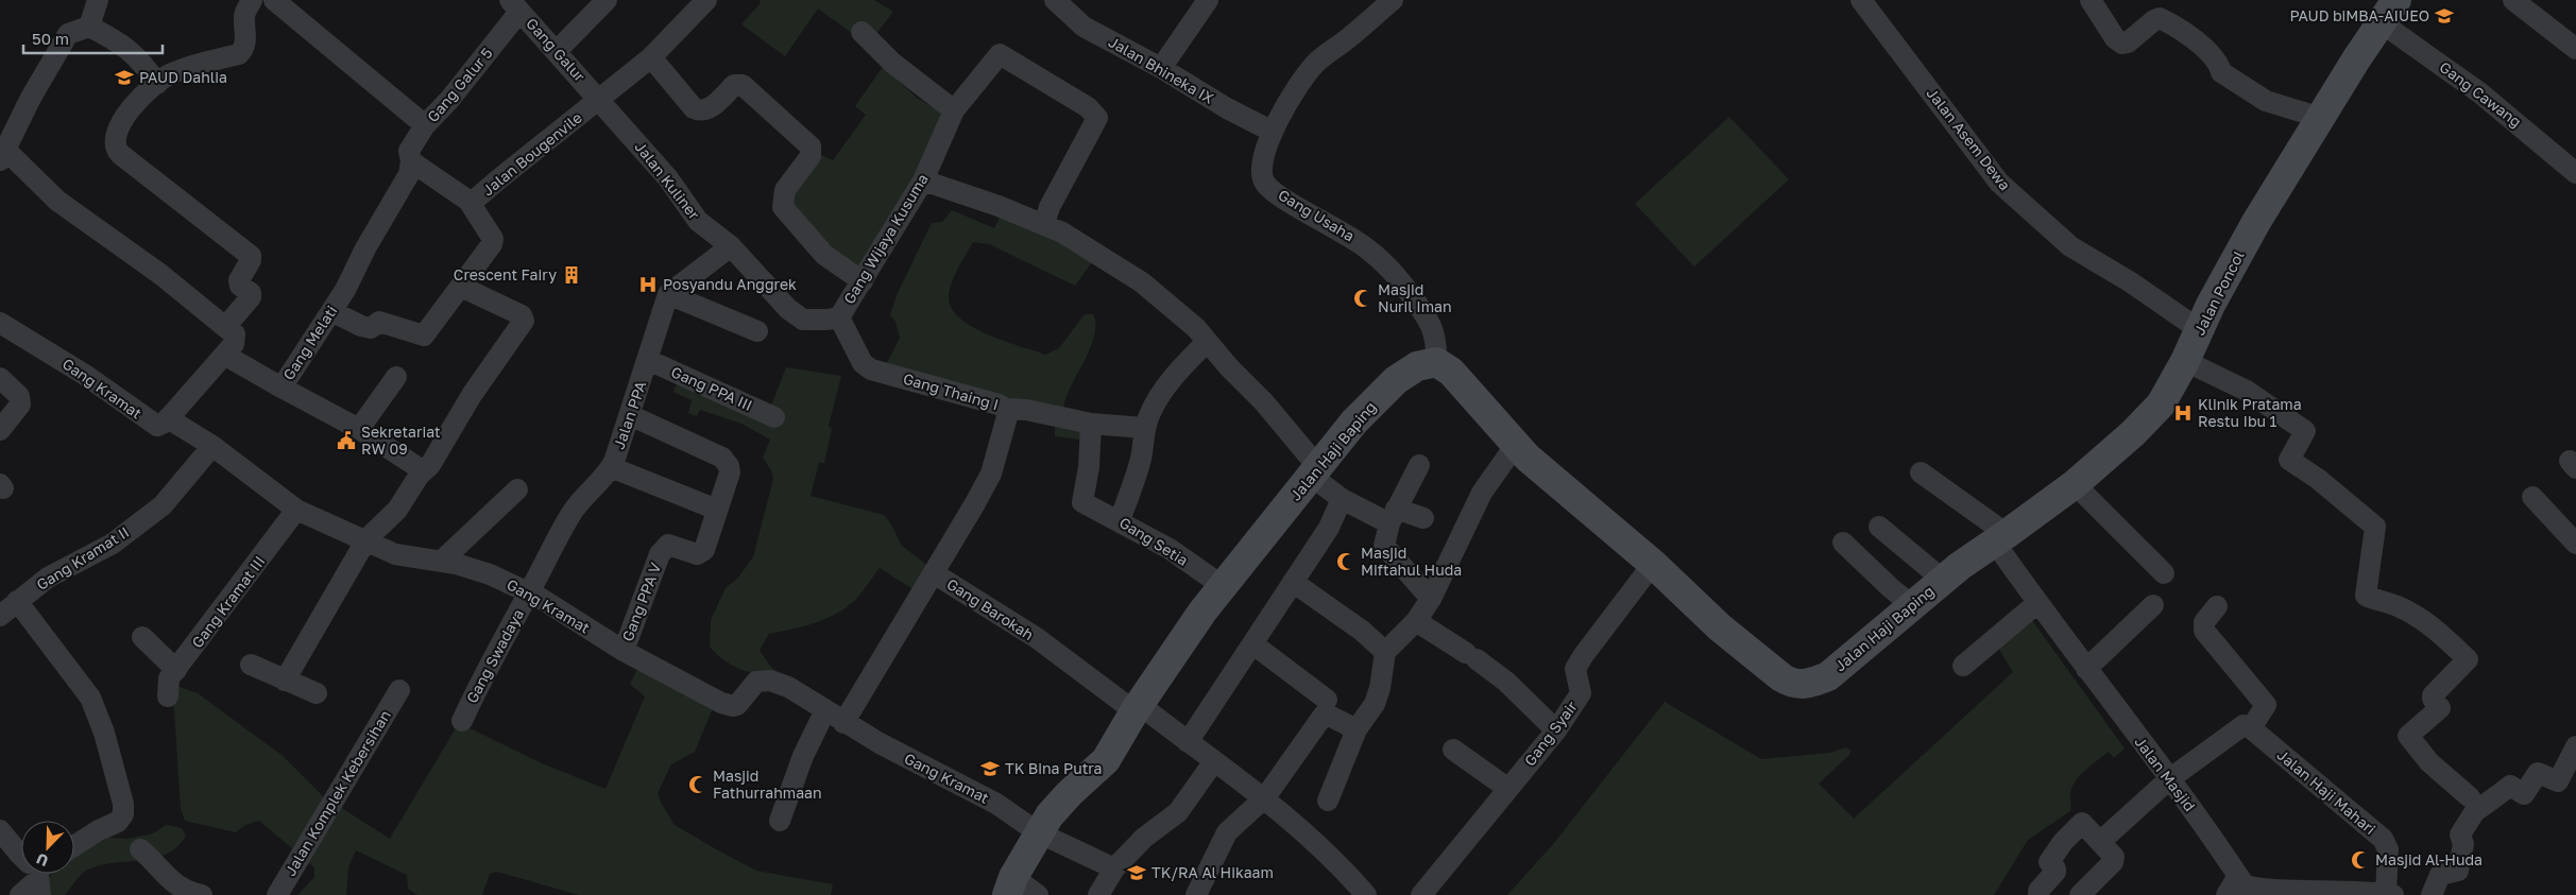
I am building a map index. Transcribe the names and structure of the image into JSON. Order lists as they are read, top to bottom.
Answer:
{
  "streets": {
    "street": [
      "Gang Galur",
      "Jalan Bhineka IX",
      "Gang Galur 5",
      "Gang Cawang",
      "Jalan Asem Dewa",
      "Jalan Bougenvile",
      "Jalan Kuliner",
      "Gang Usaha",
      "Gang Wijaya Kusuma",
      "Jalan Poncol",
      "Gang Melati",
      "Gang Kramat",
      "Gang PPA III",
      "Gang Thaing I",
      "Jalan PPA",
      "Jalan Haji Baping",
      "Gang Setia",
      "Gang Kramat II",
      "Gang Kramat III",
      "Gang PPA V",
      "Gang Barokah",
      "Gang Swadaya",
      "Gang Syair",
      "Jalan Masjid",
      "Jalan Haji Mahari",
      "Jalan Komplek Kebersihan"
    ]
  },
  "crossings": [
    ["Gang Galur", "Gang Galur 5"],
    ["Gang Galur", "Jalan Bougenvile"],
    ["Gang Galur", "Jalan Kuliner"],
    ["Jalan Bhineka IX", "Gang Usaha"],
    ["Gang Galur 5", "Gang Melati"],
    ["Gang Cawang", "Jalan Poncol"],
    ["Jalan Asem Dewa", "Jalan Poncol"],
    ["Jalan Bougenvile", "Jalan Kuliner"],
    ["Jalan Bougenvile", "Gang Melati"],
    ["Jalan Kuliner", "Gang Wijaya Kusuma"],
    ["Jalan Kuliner", "Gang Thaing I"],
    ["Gang Usaha", "Jalan Haji Baping"],
    ["Gang Wijaya Kusuma", "Gang Thaing I"],
    ["Jalan Poncol", "Jalan Haji Baping"],
    ["Jalan Poncol", "Jalan Masjid"],
    ["Gang Kramat", "Jalan PPA"],
    ["Gang Kramat", "Jalan Haji Baping"],
    ["Gang Kramat", "Gang Kramat II"],
    ["Gang Kramat", "Gang Kramat III"],
    ["Gang Kramat", "Gang PPA V"],
    ["Gang Kramat", "Gang Barokah"],
    ["Gang Kramat", "Gang Swadaya"],
    ["Gang PPA III", "Jalan PPA"],
    ["Gang Thaing I", "Gang Barokah"],
    ["Jalan PPA", "Gang Swadaya"],
    ["Jalan Haji Baping", "Gang Setia"],
    ["Jalan Haji Baping", "Gang Barokah"],
    ["Jalan Haji Baping", "Gang Syair"],
    ["Jalan Haji Baping", "Jalan Masjid"],
    ["Jalan Masjid", "Jalan Haji Mahari"]
  ],
  "places": {
    "school or university": [
      "PAUD biMBA-AIUEO",
      "PAUD Dahlia",
      "TK Bina Putra",
      "TK/RA Al Hikaam"
    ],
    "building": ["Crescent Fairy"],
    "hospital": ["Posyandu Anggrek", "Klinik Pratama Restu Ibu 1"],
    "mosque": [
      "Masjid Nuril Iman",
      "Masjid Miftahul Huda",
      "Masjid Fathurrahmaan",
      "Masjid Al-Huda"
    ],
    "public building": ["Sekretariat RW 09"]
  },
  "scale_bar": "50 m",
  "north": "bottom left"
}
